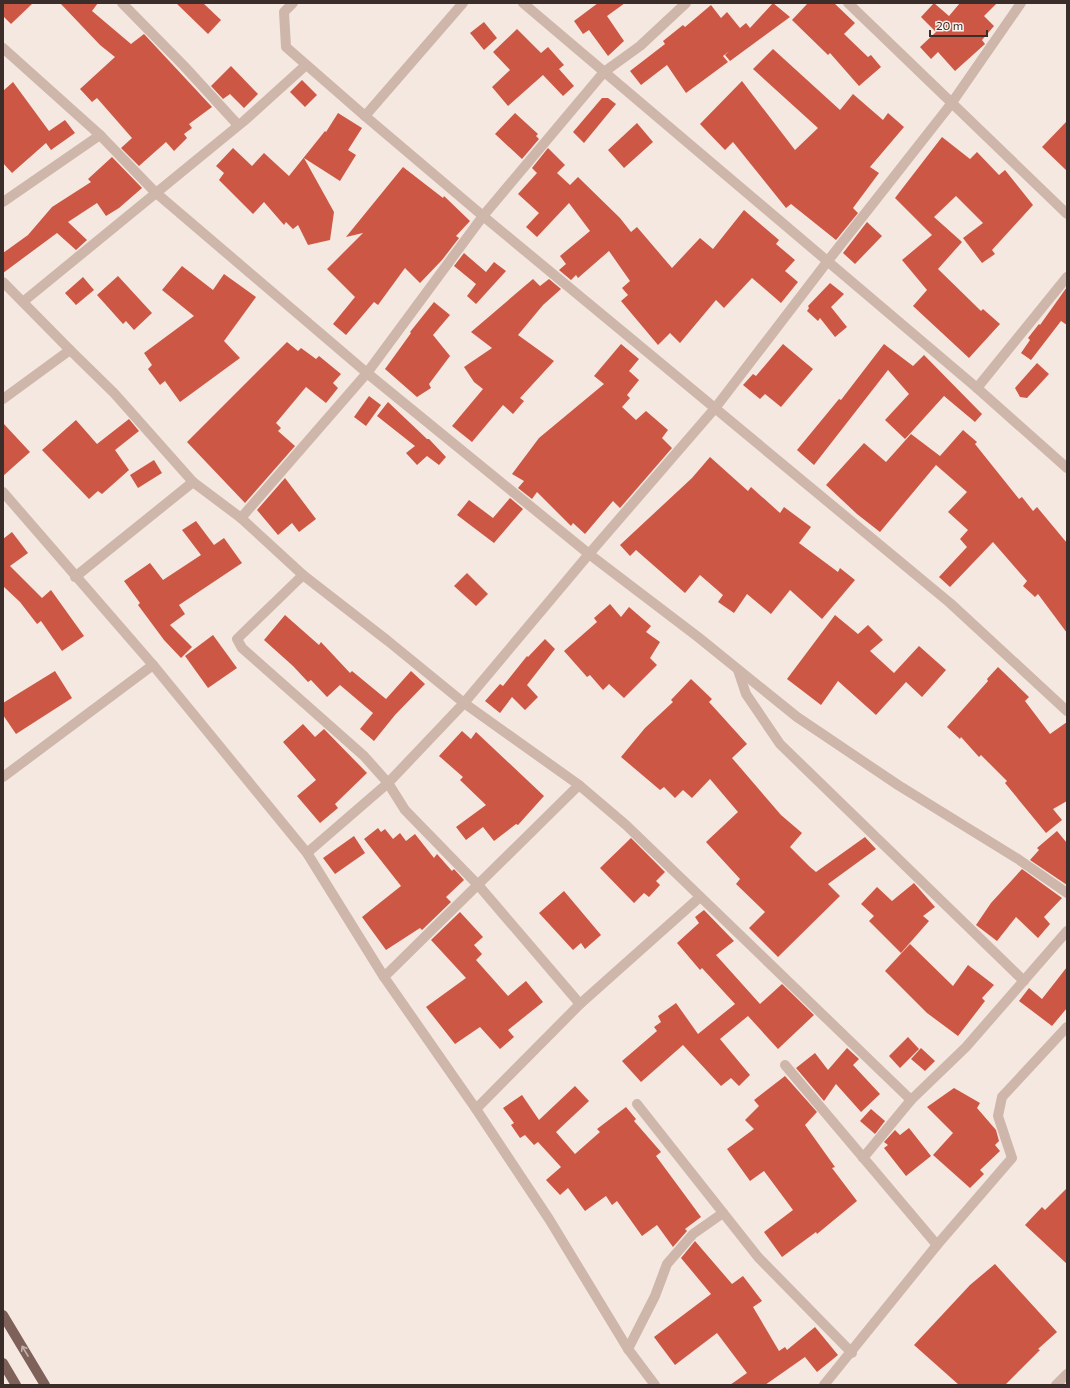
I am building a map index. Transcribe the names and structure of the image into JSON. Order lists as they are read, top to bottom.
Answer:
{
  "scale_bar": "20 m"
}
